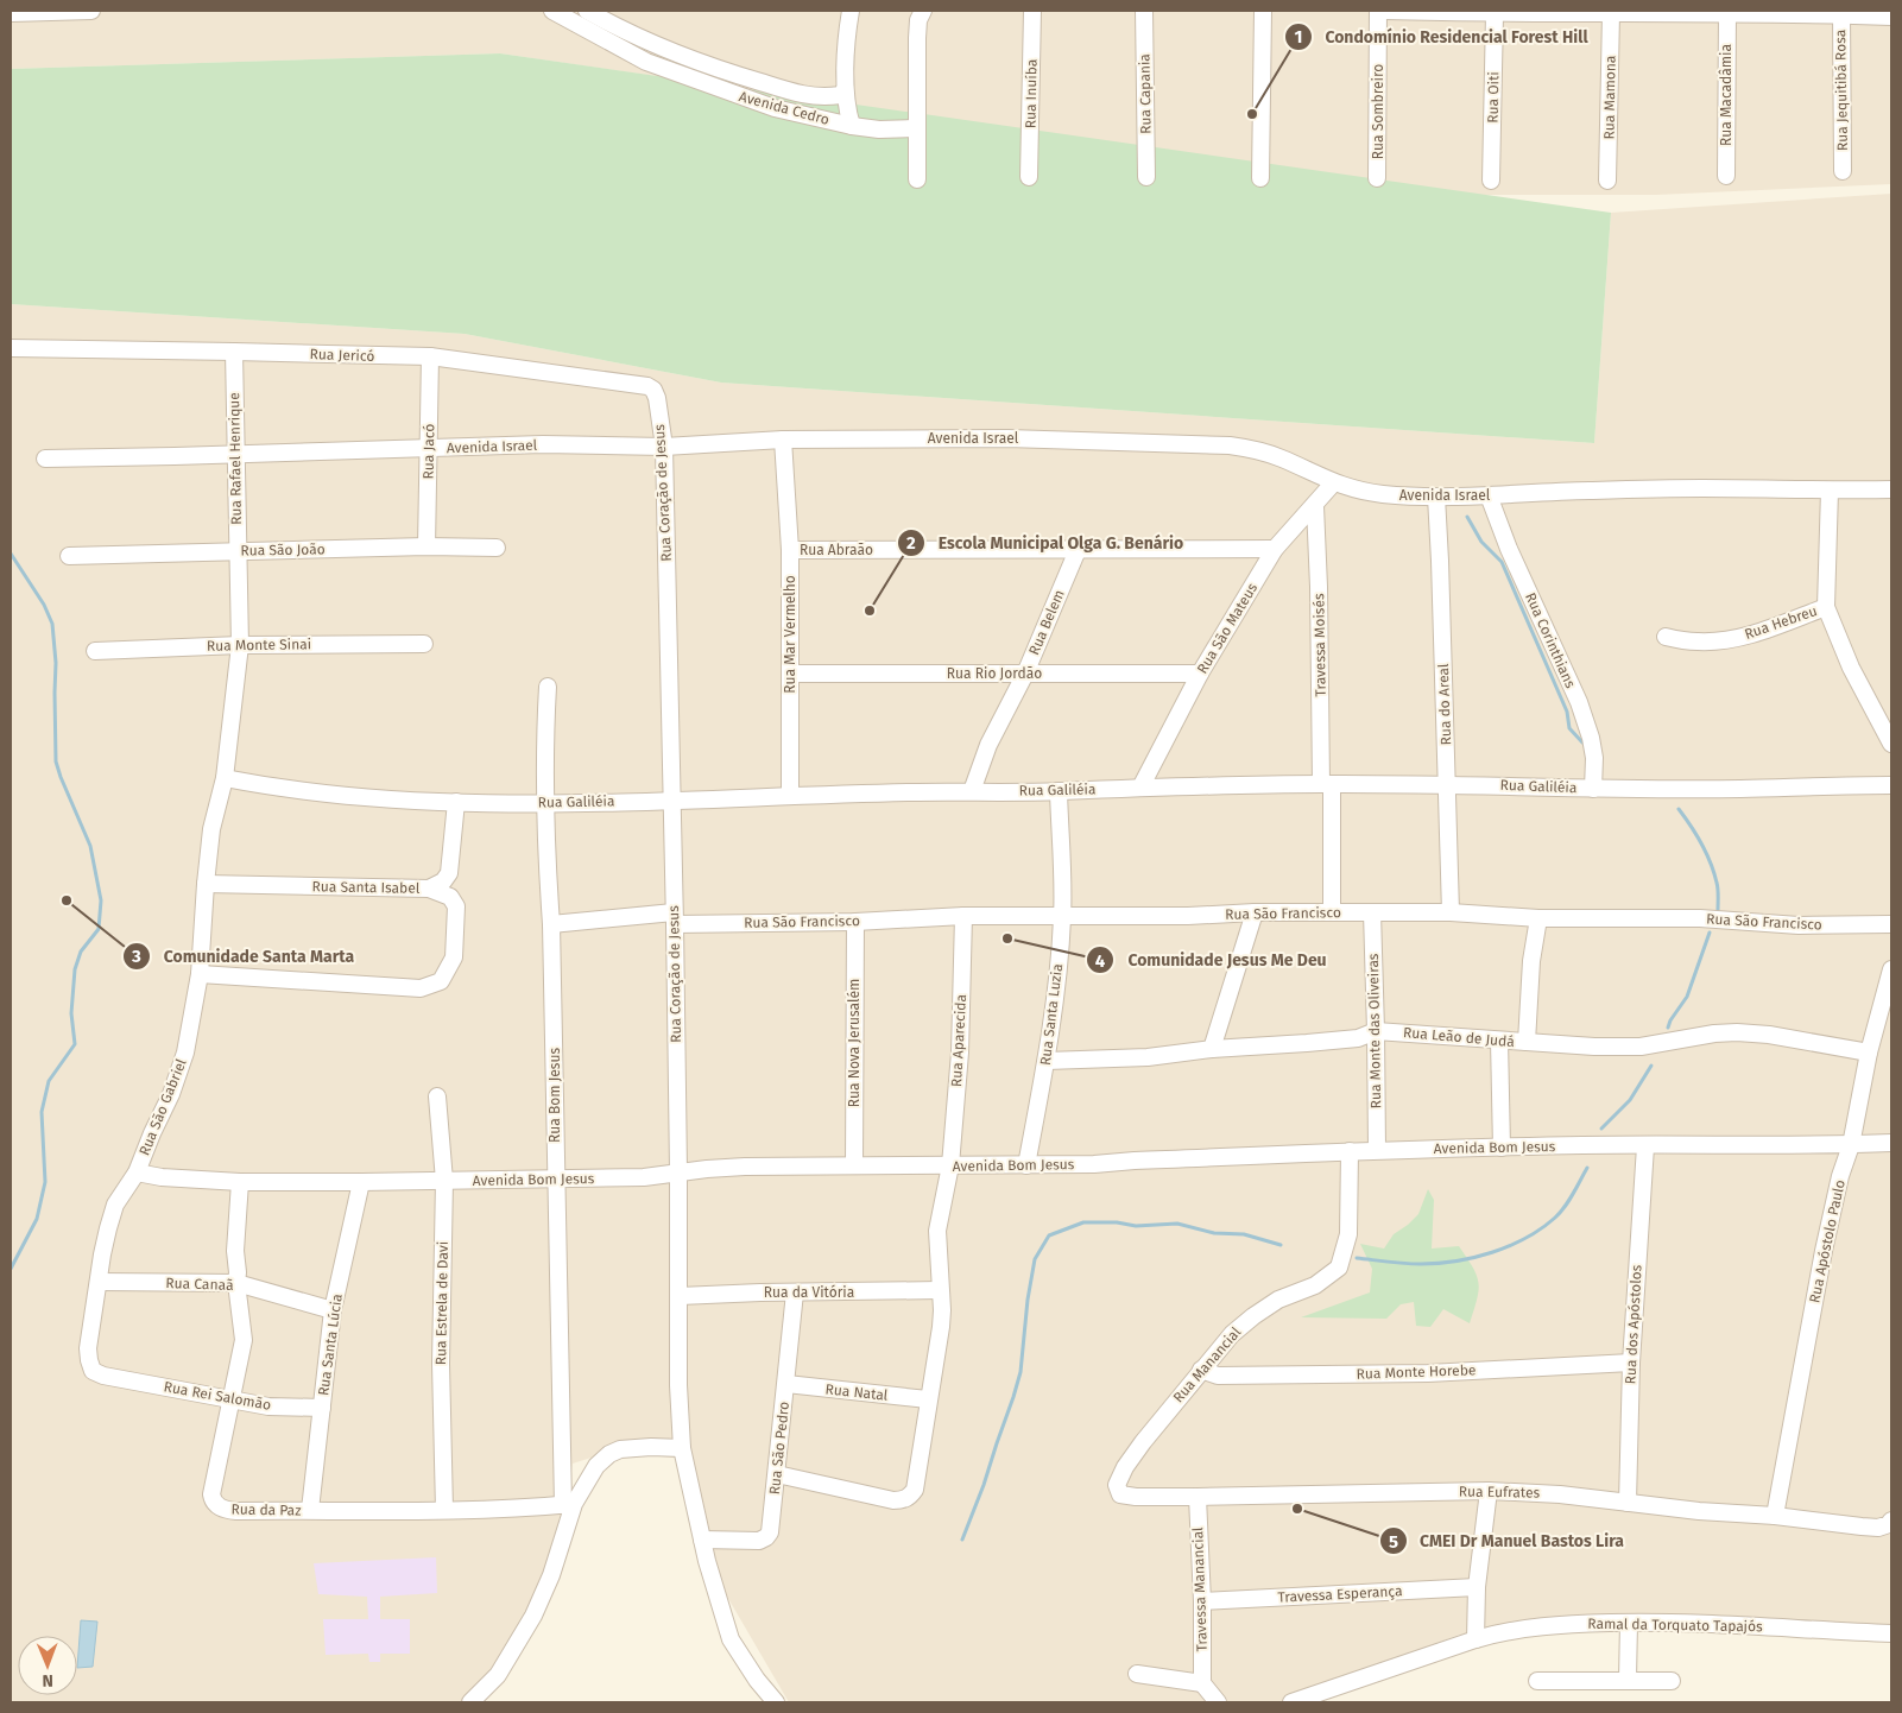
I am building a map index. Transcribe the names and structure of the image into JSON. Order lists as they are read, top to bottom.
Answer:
{
  "streets": {
    "street": [
      "Rua Jequitibá Rosa",
      "Rua Inuíba",
      "Rua Capania",
      "Rua Macadâmia",
      "Rua Oiti",
      "Rua Mamona",
      "Avenida Cedro",
      "Rua Sombreiro",
      "Rua Jericó",
      "Avenida Israel",
      "Rua Jacó",
      "Rua Rafael Henrique",
      "Rua Coração de Jesus",
      "Rua São João",
      "Rua Abraão",
      "Rua Belem",
      "Rua Hebreu",
      "Rua São Mateus",
      "Rua Mar Vermelho",
      "Rua Corinthians",
      "Rua Monte Sinai",
      "Travessa Moisés",
      "Rua Rio Jordão",
      "Rua do Areal",
      "Rua Galiléia",
      "Rua Santa Isabel",
      "Rua São Francisco",
      "Rua Santa Luzia",
      "Rua Monte das Oliveiras",
      "Rua Leão de Judá",
      "Rua Aparecida",
      "Rua Nova Jerusalém",
      "Rua Bom Jesus",
      "Rua São Gabriel",
      "Avenida Bom Jesus",
      "Rua Apóstolo Paulo",
      "Rua Canaã",
      "Rua da Vitória",
      "Rua Estrela de Davi",
      "Rua dos Apóstolos",
      "Rua Santa Lúcia",
      "Rua Manancial",
      "Rua Monte Horebe",
      "Rua Natal",
      "Rua Rei Salomão",
      "Rua São Pedro",
      "Rua Eufrates",
      "Rua da Paz",
      "Travessa Manancial",
      "Travessa Esperança",
      "Ramal da Torquato Tapajós"
    ]
  },
  "crossings": [
    ["Rua Jericó", "Rua Jacó"],
    ["Rua Jericó", "Rua Rafael Henrique"],
    ["Rua Jericó", "Rua Coração de Jesus"],
    ["Avenida Israel", "Rua Jacó"],
    ["Avenida Israel", "Rua Rafael Henrique"],
    ["Avenida Israel", "Rua Coração de Jesus"],
    ["Avenida Israel", "Rua São Mateus"],
    ["Avenida Israel", "Rua Mar Vermelho"],
    ["Avenida Israel", "Rua Corinthians"],
    ["Avenida Israel", "Rua do Areal"],
    ["Rua Jacó", "Rua São João"],
    ["Rua Rafael Henrique", "Rua São João"],
    ["Rua Rafael Henrique", "Rua Monte Sinai"],
    ["Rua Rafael Henrique", "Rua Galiléia"],
    ["Rua Rafael Henrique", "Rua São Gabriel"],
    ["Rua Coração de Jesus", "Rua Galiléia"],
    ["Rua Coração de Jesus", "Rua São Francisco"],
    ["Rua Coração de Jesus", "Avenida Bom Jesus"],
    ["Rua Coração de Jesus", "Rua da Vitória"],
    ["Rua Coração de Jesus", "Rua São Pedro"],
    ["Rua Abraão", "Rua Belem"],
    ["Rua Abraão", "Rua São Mateus"],
    ["Rua Abraão", "Rua Mar Vermelho"],
    ["Rua Belem", "Rua Rio Jordão"],
    ["Rua Belem", "Rua Galiléia"],
    ["Rua São Mateus", "Travessa Moisés"],
    ["Rua São Mateus", "Rua Rio Jordão"],
    ["Rua São Mateus", "Rua Galiléia"],
    ["Rua Mar Vermelho", "Rua Rio Jordão"],
    ["Rua Mar Vermelho", "Rua Galiléia"],
    ["Rua Corinthians", "Rua Galiléia"],
    ["Travessa Moisés", "Rua Galiléia"],
    ["Travessa Moisés", "Rua São Francisco"],
    ["Rua do Areal", "Rua Galiléia"],
    ["Rua do Areal", "Rua São Francisco"],
    ["Rua Galiléia", "Rua Santa Isabel"],
    ["Rua Galiléia", "Rua Santa Luzia"],
    ["Rua Galiléia", "Rua Bom Jesus"],
    ["Rua Galiléia", "Rua São Gabriel"],
    ["Rua Santa Isabel", "Rua São Gabriel"],
    ["Rua São Francisco", "Rua Santa Luzia"],
    ["Rua São Francisco", "Rua Monte das Oliveiras"],
    ["Rua São Francisco", "Rua Aparecida"],
    ["Rua São Francisco", "Rua Nova Jerusalém"],
    ["Rua São Francisco", "Rua Bom Jesus"],
    ["Rua Santa Luzia", "Rua Leão de Judá"],
    ["Rua Santa Luzia", "Avenida Bom Jesus"],
    ["Rua Monte das Oliveiras", "Rua Leão de Judá"],
    ["Rua Monte das Oliveiras", "Avenida Bom Jesus"],
    ["Rua Leão de Judá", "Rua Apóstolo Paulo"],
    ["Rua Aparecida", "Avenida Bom Jesus"],
    ["Rua Aparecida", "Rua da Vitória"],
    ["Rua Aparecida", "Rua Natal"],
    ["Rua Aparecida", "Rua São Pedro"],
    ["Rua Nova Jerusalém", "Avenida Bom Jesus"],
    ["Rua Bom Jesus", "Avenida Bom Jesus"],
    ["Rua Bom Jesus", "Rua da Paz"],
    ["Rua São Gabriel", "Avenida Bom Jesus"],
    ["Rua São Gabriel", "Rua Canaã"],
    ["Rua São Gabriel", "Rua Rei Salomão"],
    ["Avenida Bom Jesus", "Rua Apóstolo Paulo"],
    ["Avenida Bom Jesus", "Rua Estrela de Davi"],
    ["Avenida Bom Jesus", "Rua dos Apóstolos"],
    ["Avenida Bom Jesus", "Rua Santa Lúcia"],
    ["Avenida Bom Jesus", "Rua Manancial"],
    ["Avenida Bom Jesus", "Rua da Paz"],
    ["Rua Apóstolo Paulo", "Rua Eufrates"],
    ["Rua Canaã", "Rua Santa Lúcia"],
    ["Rua Canaã", "Rua da Paz"],
    ["Rua da Vitória", "Rua São Pedro"],
    ["Rua Estrela de Davi", "Rua da Paz"],
    ["Rua dos Apóstolos", "Rua Monte Horebe"],
    ["Rua dos Apóstolos", "Rua Eufrates"],
    ["Rua Santa Lúcia", "Rua Rei Salomão"],
    ["Rua Santa Lúcia", "Rua da Paz"],
    ["Rua Manancial", "Rua Monte Horebe"],
    ["Rua Manancial", "Rua Eufrates"],
    ["Rua Natal", "Rua São Pedro"],
    ["Rua Rei Salomão", "Rua da Paz"],
    ["Rua Eufrates", "Travessa Manancial"],
    ["Travessa Manancial", "Travessa Esperança"]
  ],
  "places": [
    "Condomínio Residencial Forest Hill",
    "Escola Municipal Olga G. Benário",
    "Comunidade Santa Marta",
    "Comunidade Jesus Me Deu",
    "CMEI Dr Manuel Bastos Lira"
  ],
  "north": "bottom"
}
